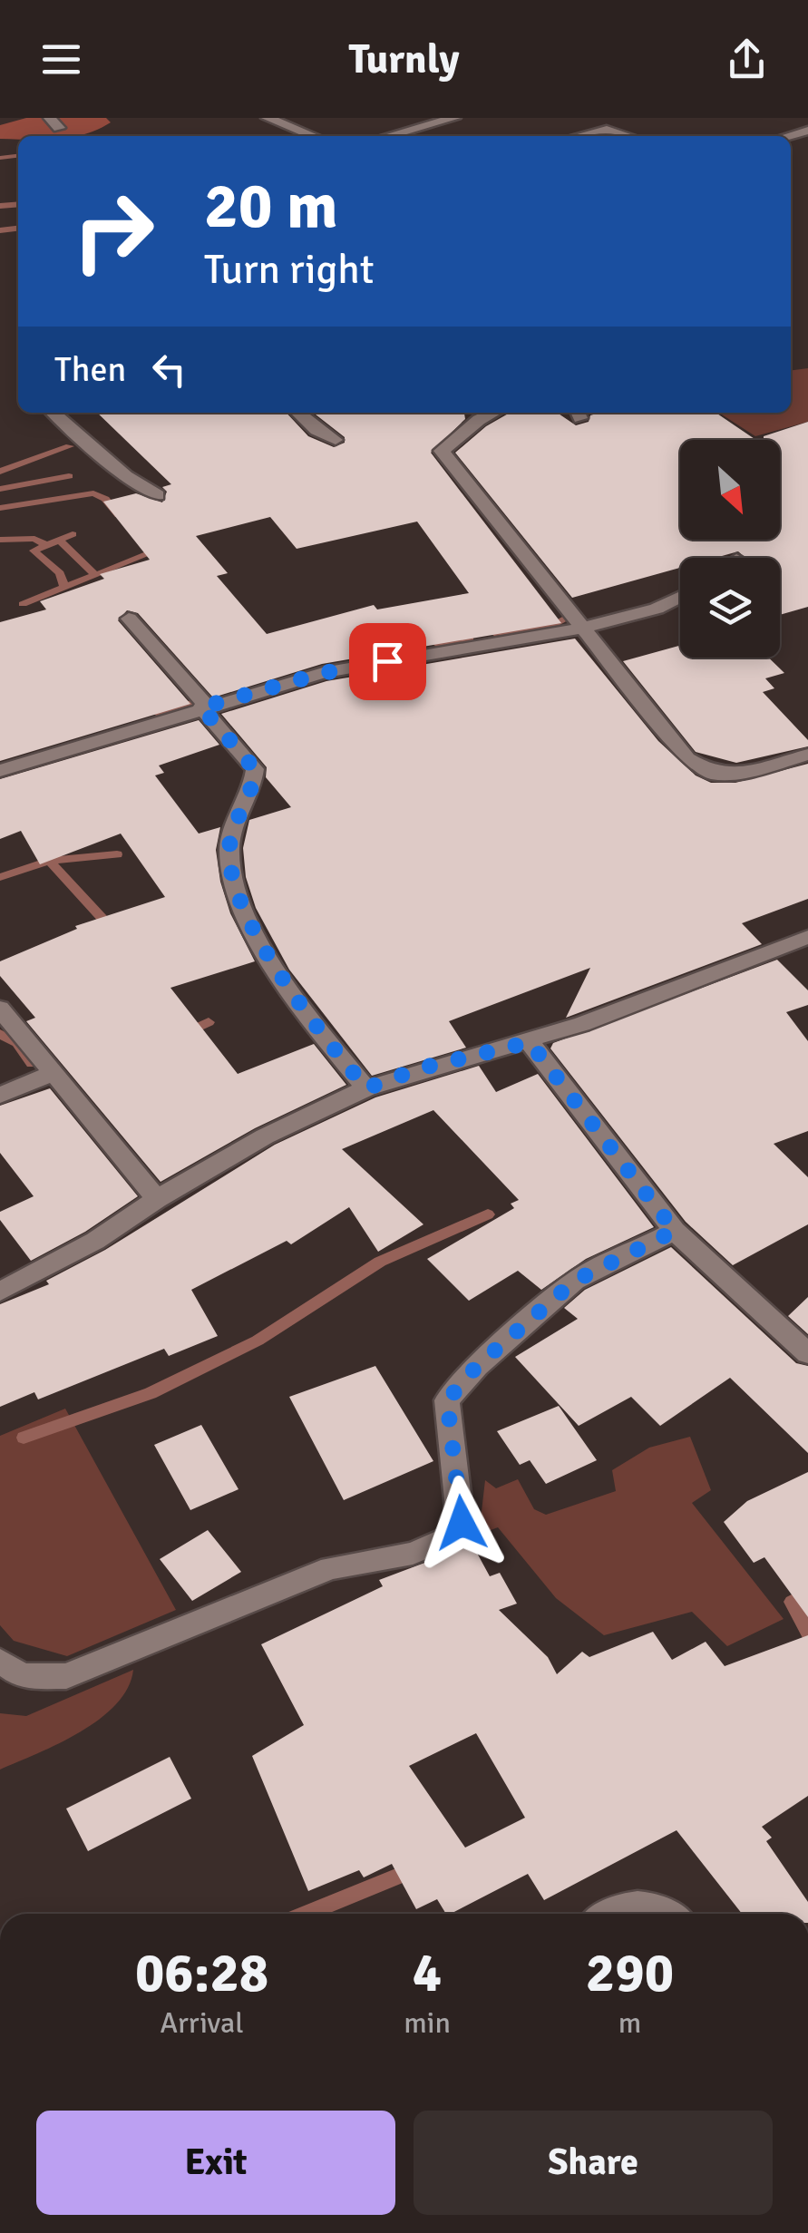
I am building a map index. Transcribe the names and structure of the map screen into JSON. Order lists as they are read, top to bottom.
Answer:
{
  "north": "bottom right",
  "page": {
    "header": "Turnly",
    "turn": ["20 m", "Turn right"],
    "then": "Then",
    "eta": [
      "06:28",
      "Arrival",
      "4",
      "min",
      "290",
      "m"
    ],
    "buttons": ["Exit", "Share"]
  }
}
